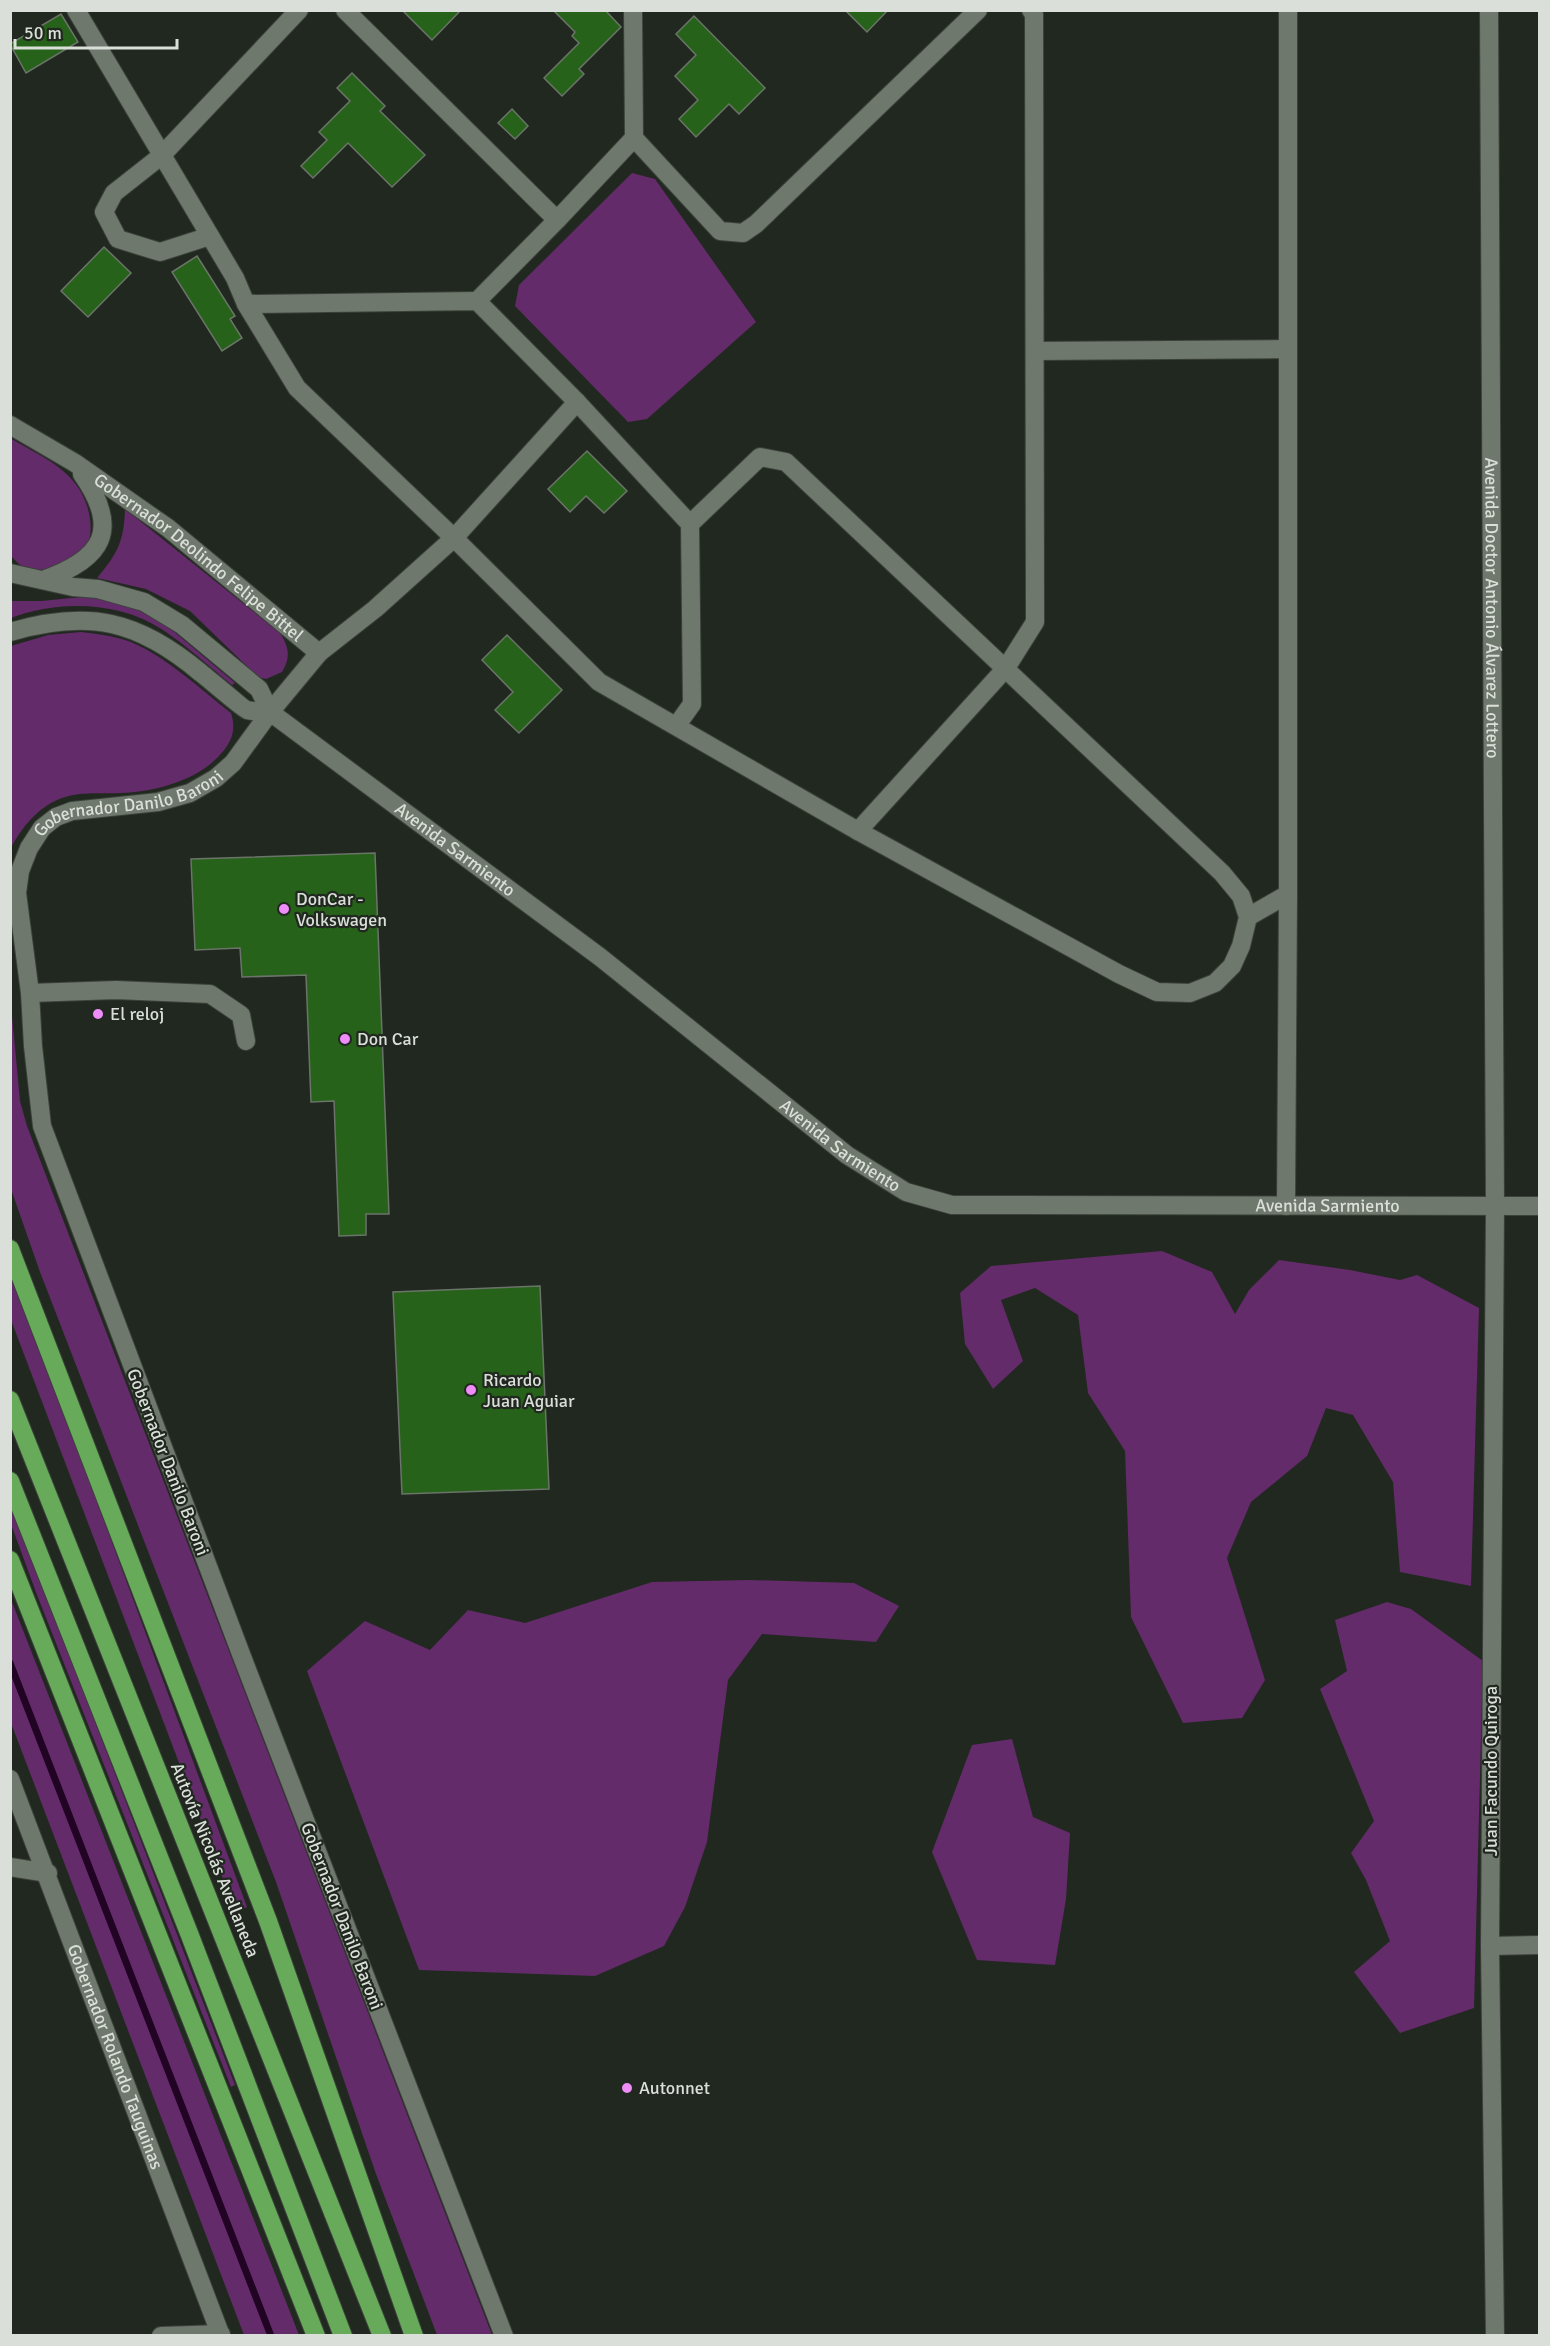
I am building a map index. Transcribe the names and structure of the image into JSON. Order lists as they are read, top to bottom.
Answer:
{
  "streets": {
    "highway": ["Autovía Nicolás Avellaneda"],
    "street": [
      "Gobernador Deolindo Felipe Bittel",
      "Avenida Doctor Antonio Álvarez Lottero",
      "Gobernador Danilo Baroni",
      "Avenida Sarmiento",
      "Juan Facundo Quiroga",
      "Gobernador Rolando Tauguinas"
    ]
  },
  "crossings": [
    ["Gobernador Deolindo Felipe Bittel", "Gobernador Danilo Baroni"],
    ["Gobernador Deolindo Felipe Bittel", "Avenida Sarmiento"],
    ["Avenida Doctor Antonio Álvarez Lottero", "Avenida Sarmiento"],
    ["Avenida Doctor Antonio Álvarez Lottero", "Juan Facundo Quiroga"],
    ["Gobernador Danilo Baroni", "Avenida Sarmiento"],
    ["Avenida Sarmiento", "Juan Facundo Quiroga"]
  ],
  "places": [
    "DonCar - Volkswagen",
    "El reloj",
    "Don Car",
    "Ricardo Juan Aguiar",
    "Autonnet"
  ],
  "scale_bar": "50 m"
}
